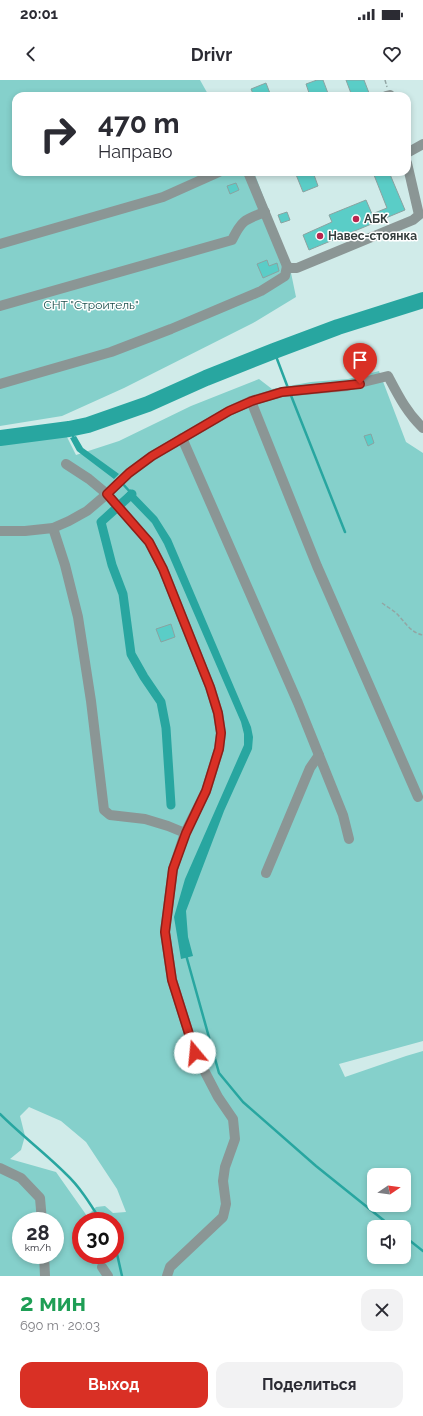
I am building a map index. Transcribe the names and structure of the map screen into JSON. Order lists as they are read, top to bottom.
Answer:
{
  "parks": ["СНТ \"Строитель\""],
  "places": ["АБК", "Навес-стоянка"],
  "north": "right",
  "page": {
    "status": "20:01",
    "header": "Drivr",
    "turn": ["470 m", "Направо"],
    "speed": "28 km/h",
    "limit": "30",
    "heading": ["2 мин", "690 m · 20:03"],
    "buttons": ["Выход", "Поделиться"]
  }
}
